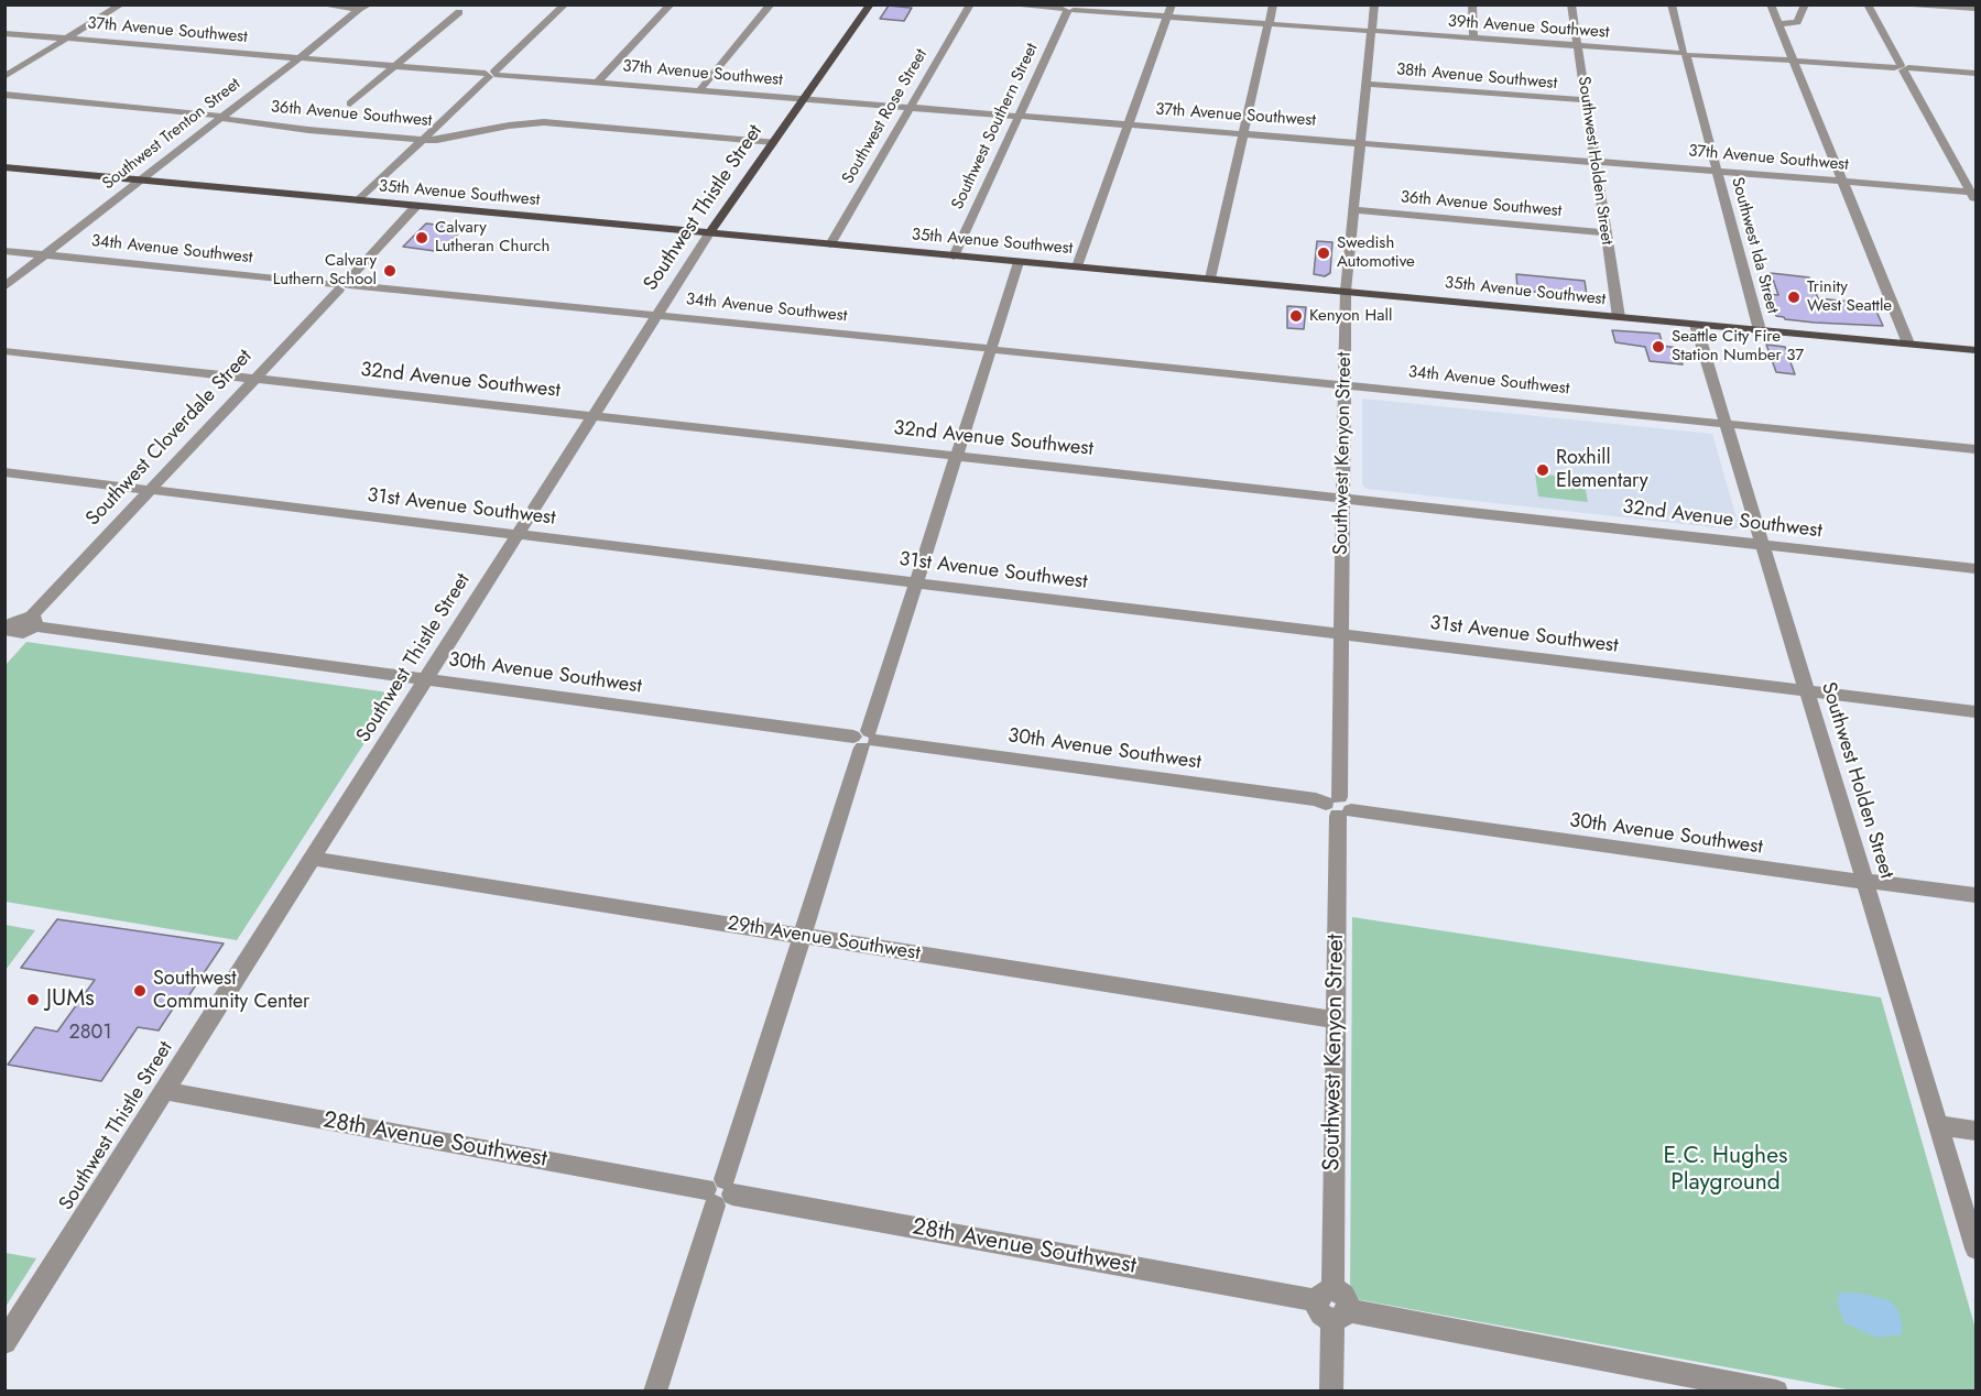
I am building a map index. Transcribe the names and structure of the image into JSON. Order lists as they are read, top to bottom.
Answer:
{
  "streets": {
    "main road": ["35th Avenue Southwest", "Southwest Thistle Street"],
    "street": [
      "39th Avenue Southwest",
      "37th Avenue Southwest",
      "38th Avenue Southwest",
      "36th Avenue Southwest",
      "Southwest Rose Street",
      "Southwest Southern Street",
      "Southwest Trenton Street",
      "Southwest Holden Street",
      "Southwest Ida Street",
      "34th Avenue Southwest",
      "32nd Avenue Southwest",
      "Southwest Cloverdale Street",
      "Southwest Kenyon Street",
      "31st Avenue Southwest",
      "30th Avenue Southwest",
      "29th Avenue Southwest",
      "28th Avenue Southwest"
    ]
  },
  "crossings": [
    ["39th Avenue Southwest", "Southwest Southern Street"],
    ["39th Avenue Southwest", "Southwest Holden Street"],
    ["39th Avenue Southwest", "Southwest Ida Street"],
    ["39th Avenue Southwest", "Southwest Kenyon Street"],
    ["37th Avenue Southwest", "Southwest Rose Street"],
    ["37th Avenue Southwest", "Southwest Southern Street"],
    ["37th Avenue Southwest", "Southwest Trenton Street"],
    ["37th Avenue Southwest", "Southwest Holden Street"],
    ["37th Avenue Southwest", "Southwest Thistle Street"],
    ["37th Avenue Southwest", "Southwest Ida Street"],
    ["37th Avenue Southwest", "Southwest Kenyon Street"],
    ["38th Avenue Southwest", "Southwest Holden Street"],
    ["38th Avenue Southwest", "Southwest Kenyon Street"],
    ["36th Avenue Southwest", "Southwest Trenton Street"],
    ["36th Avenue Southwest", "Southwest Holden Street"],
    ["36th Avenue Southwest", "Southwest Thistle Street"],
    ["36th Avenue Southwest", "Southwest Kenyon Street"],
    ["Southwest Rose Street", "35th Avenue Southwest"],
    ["Southwest Southern Street", "35th Avenue Southwest"],
    ["Southwest Trenton Street", "35th Avenue Southwest"],
    ["Southwest Trenton Street", "34th Avenue Southwest"],
    ["Southwest Holden Street", "35th Avenue Southwest"],
    ["Southwest Holden Street", "34th Avenue Southwest"],
    ["Southwest Holden Street", "32nd Avenue Southwest"],
    ["Southwest Holden Street", "31st Avenue Southwest"],
    ["Southwest Holden Street", "30th Avenue Southwest"],
    ["35th Avenue Southwest", "Southwest Thistle Street"],
    ["35th Avenue Southwest", "Southwest Ida Street"],
    ["35th Avenue Southwest", "Southwest Cloverdale Street"],
    ["35th Avenue Southwest", "Southwest Kenyon Street"],
    ["Southwest Thistle Street", "34th Avenue Southwest"],
    ["Southwest Thistle Street", "32nd Avenue Southwest"],
    ["Southwest Thistle Street", "31st Avenue Southwest"],
    ["Southwest Thistle Street", "30th Avenue Southwest"],
    ["Southwest Thistle Street", "29th Avenue Southwest"],
    ["Southwest Thistle Street", "28th Avenue Southwest"],
    ["34th Avenue Southwest", "Southwest Cloverdale Street"],
    ["34th Avenue Southwest", "Southwest Kenyon Street"],
    ["32nd Avenue Southwest", "Southwest Cloverdale Street"],
    ["32nd Avenue Southwest", "Southwest Kenyon Street"],
    ["Southwest Cloverdale Street", "31st Avenue Southwest"],
    ["Southwest Cloverdale Street", "30th Avenue Southwest"],
    ["Southwest Kenyon Street", "31st Avenue Southwest"],
    ["Southwest Kenyon Street", "30th Avenue Southwest"],
    ["Southwest Kenyon Street", "29th Avenue Southwest"],
    ["Southwest Kenyon Street", "28th Avenue Southwest"]
  ],
  "parks": ["E.C. Hughes Playground"],
  "places": [
    "Calvary Lutheran Church",
    "Swedish Automotive",
    "Calvary Luthern School",
    "Trinity West Seattle",
    "Kenyon Hall",
    "Seattle City Fire Station Number 37",
    "Roxhill Elementary",
    "Southwest Community Center",
    "JUMs"
  ],
  "house_numbers": ["2801"]
}
